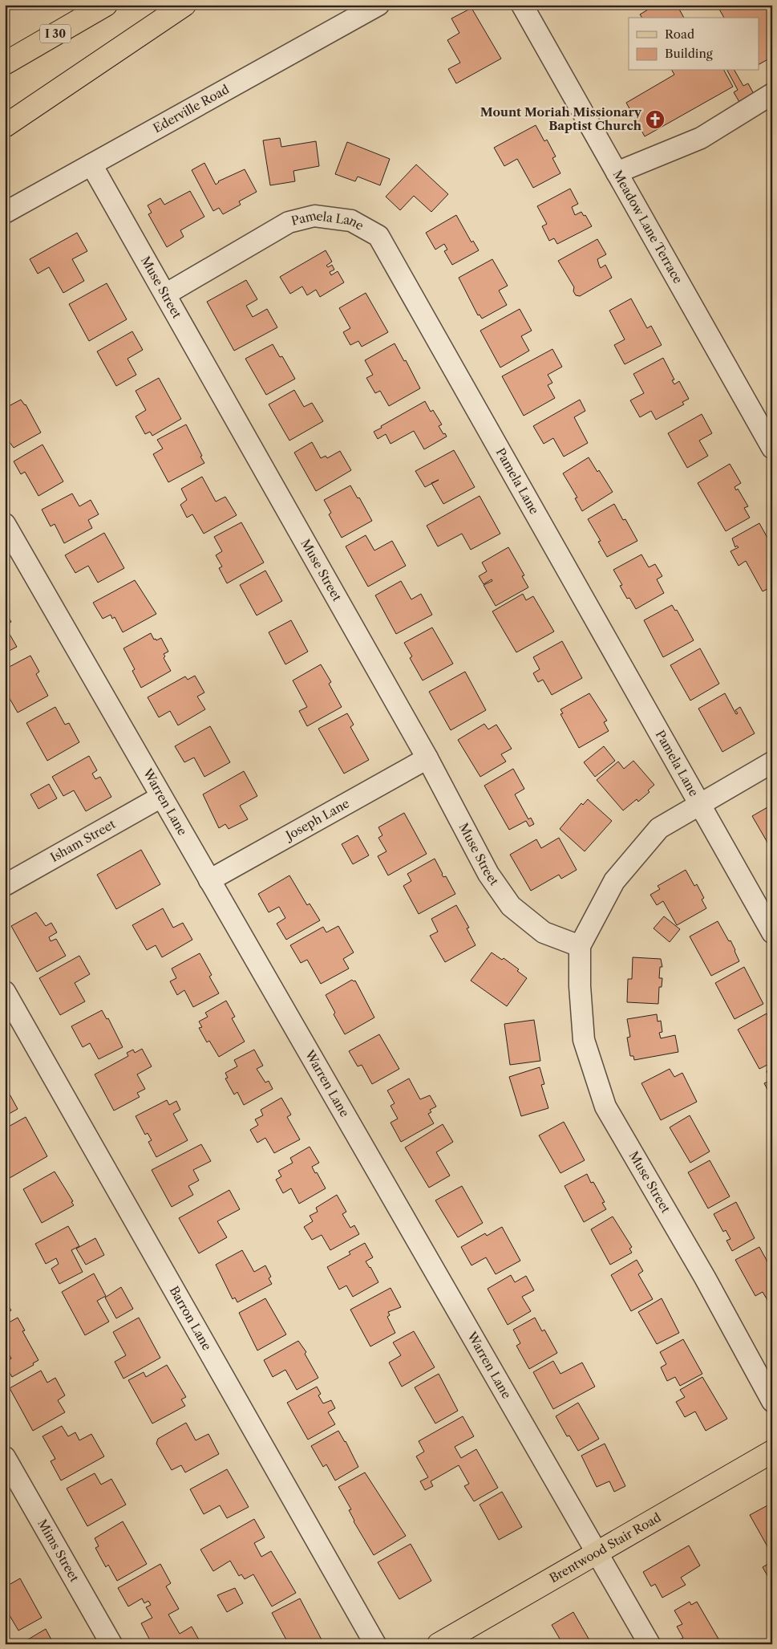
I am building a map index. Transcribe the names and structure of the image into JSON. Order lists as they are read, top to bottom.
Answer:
{
  "streets": {
    "main road": ["I 30", "Brentwood Stair Road"],
    "street": [
      "Ederville Road",
      "Pamela Lane",
      "Meadow Lane Terrace",
      "Muse Street",
      "Warren Lane",
      "Joseph Lane",
      "Isham Street",
      "Barron Lane",
      "Mims Street"
    ]
  },
  "crossings": [
    ["Ederville Road", "Muse Street"],
    ["Pamela Lane", "Muse Street"],
    ["Muse Street", "Joseph Lane"],
    ["Warren Lane", "Joseph Lane"],
    ["Warren Lane", "Isham Street"],
    ["Warren Lane", "Brentwood Stair Road"]
  ],
  "places": {
    "church": ["Mount Moriah Missionary Baptist Church"]
  },
  "legend": ["Road", "Building"]
}
